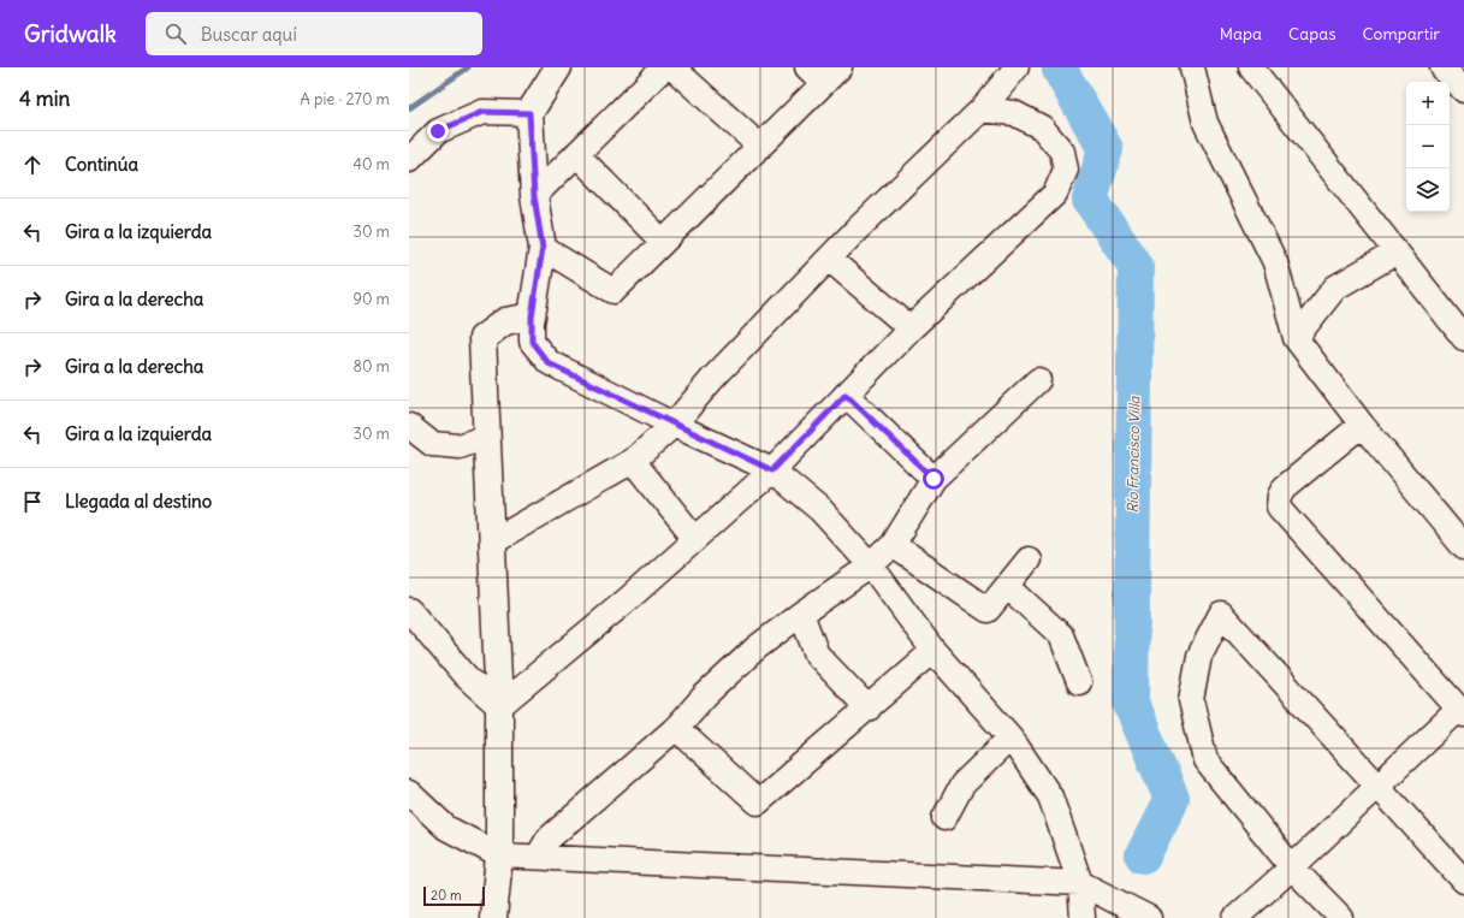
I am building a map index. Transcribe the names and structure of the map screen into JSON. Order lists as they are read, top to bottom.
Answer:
{
  "water": ["Río Francisco Villa"],
  "scale_bar": "20 m",
  "page": {
    "header": "Gridwalk",
    "search": "Buscar aquí",
    "nav": ["Mapa", "Capas", "Compartir"],
    "heading": ["4 min", "A pie · 270 m"],
    "map_buttons": ["+", "−"],
    "list": [
      ["Continúa", "40 m"],
      ["Gira a la izquierda", "30 m"],
      ["Gira a la derecha", "90 m"],
      ["Gira a la derecha", "80 m"],
      ["Gira a la izquierda", "30 m"],
      "Llegada al destino"
    ],
    "scale": "20 m"
  }
}
